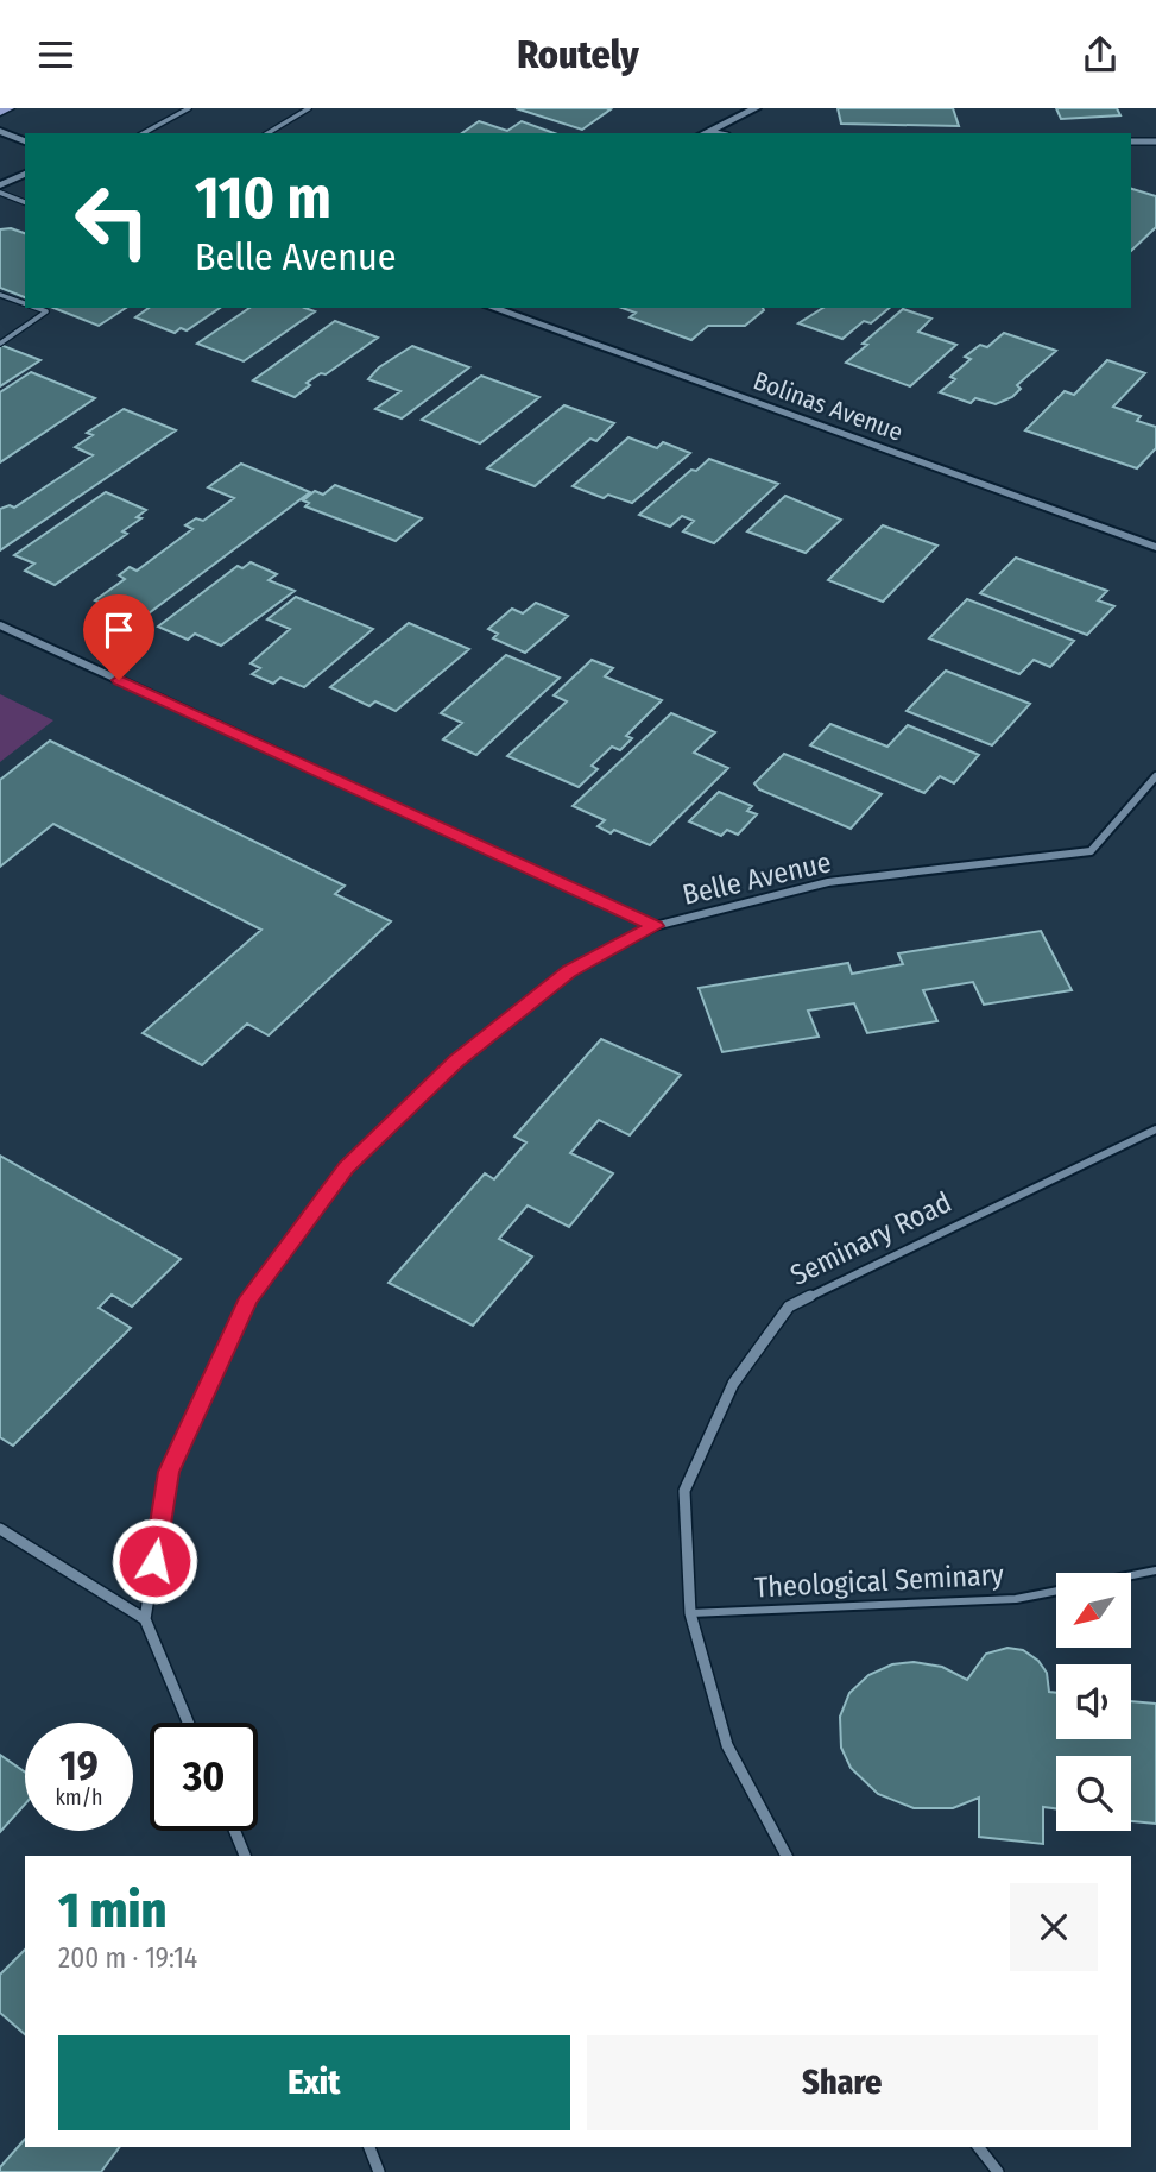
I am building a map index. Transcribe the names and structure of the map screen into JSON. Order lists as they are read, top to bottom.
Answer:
{
  "streets": {
    "street": ["Bolinas Avenue", "Belle Avenue", "Seminary Road"],
    "lane": ["Theological Seminary"]
  },
  "crossings": [
    ["Seminary Road", "Theological Seminary"]
  ],
  "north": "bottom left",
  "page": {
    "header": "Routely",
    "turn": ["110 m", "Belle Avenue"],
    "speed": "19 km/h",
    "limit": "30",
    "heading": ["1 min", "200 m · 19:14"],
    "buttons": ["Exit", "Share"]
  }
}
